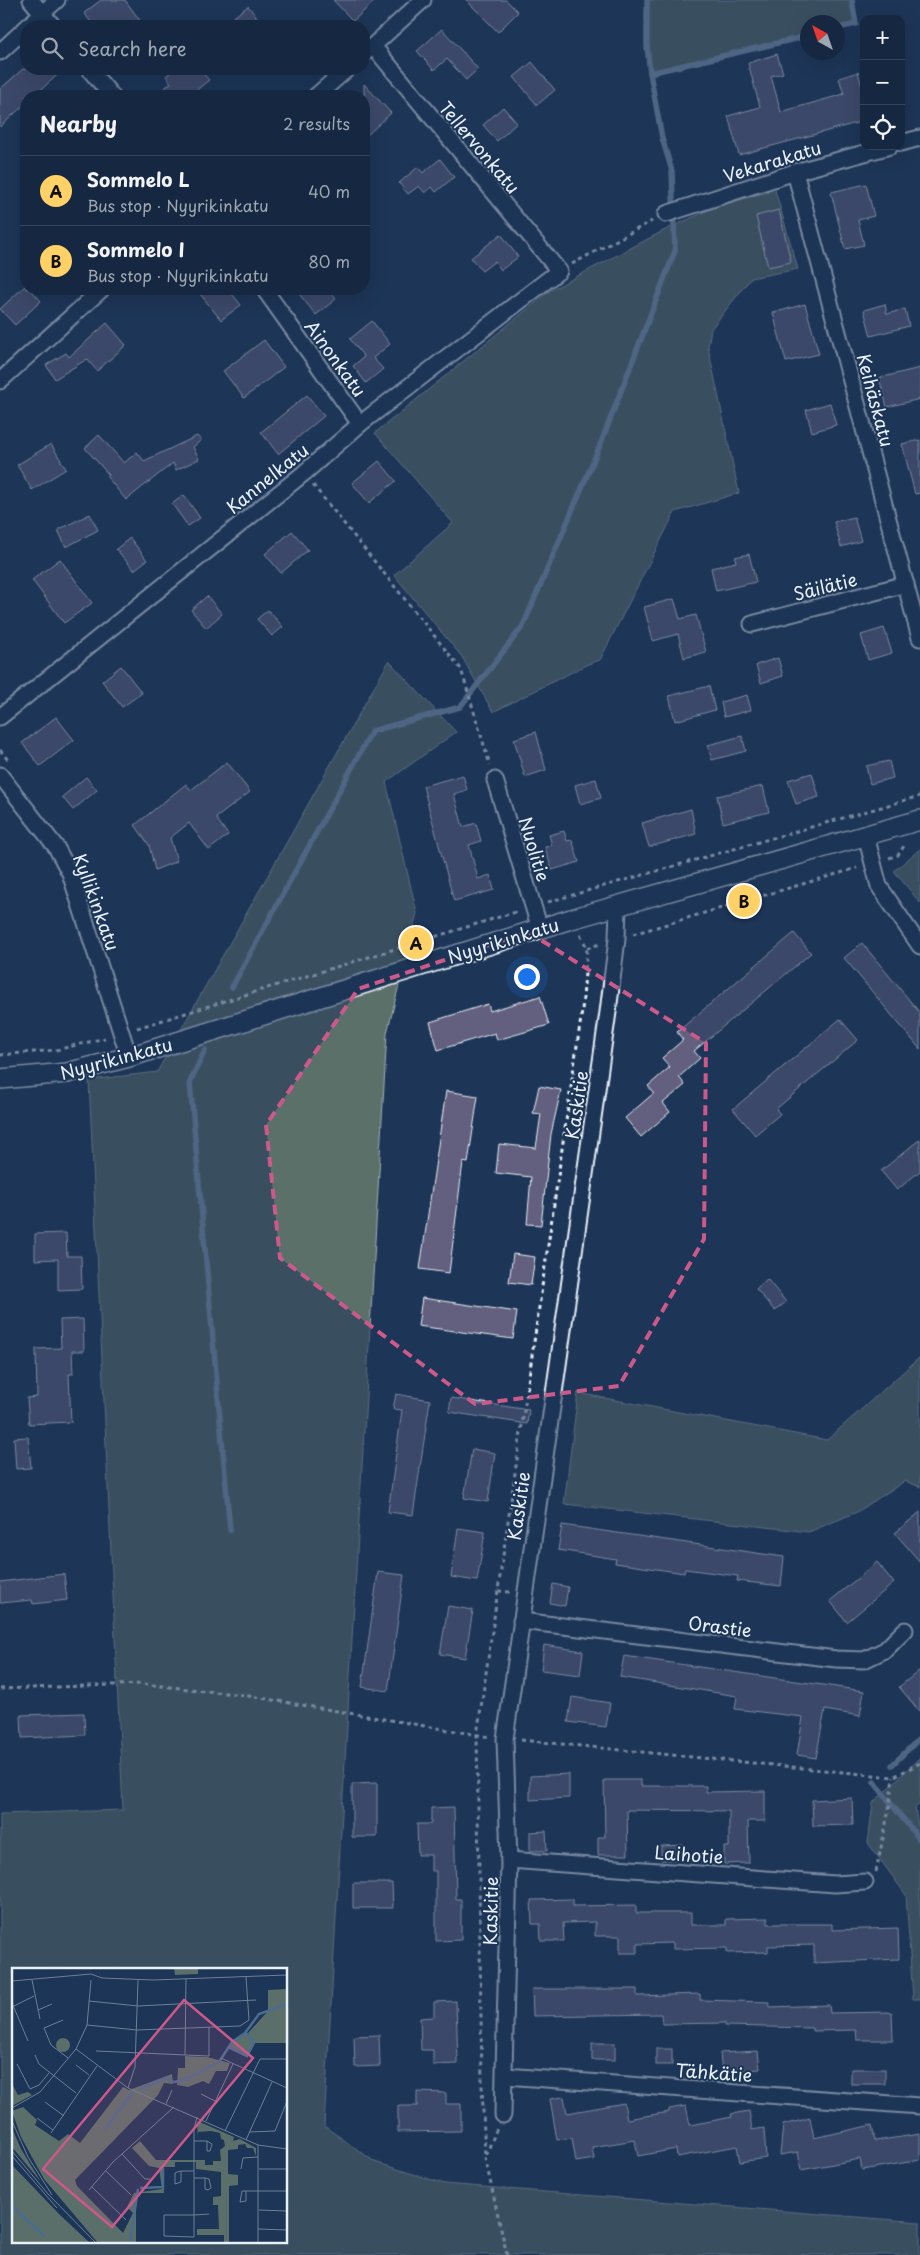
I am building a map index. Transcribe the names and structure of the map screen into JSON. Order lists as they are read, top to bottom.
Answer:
{
  "streets": {
    "street": [
      "Tellervonkatu",
      "Vekarakatu",
      "Ainonkatu",
      "Keihäskatu",
      "Kannelkatu",
      "Säilätie",
      "Nuolitie",
      "Kyllikinkatu",
      "Nyyrikinkatu",
      "Kaskitie",
      "Orastie",
      "Laihotie",
      "Tähkätie"
    ]
  },
  "crossings": [
    ["Tellervonkatu", "Kannelkatu"],
    ["Vekarakatu", "Keihäskatu"],
    ["Ainonkatu", "Kannelkatu"],
    ["Keihäskatu", "Säilätie"],
    ["Nuolitie", "Nyyrikinkatu"],
    ["Kyllikinkatu", "Nyyrikinkatu"],
    ["Nyyrikinkatu", "Kaskitie"],
    ["Kaskitie", "Orastie"],
    ["Kaskitie", "Laihotie"],
    ["Kaskitie", "Tähkätie"]
  ],
  "north": "top left",
  "page": {
    "map_buttons": ["+", "−"],
    "search": "Search here",
    "heading": ["Nearby", "2 results"],
    "list": [
      {
        "mark": "A",
        "name": "Sommelo L",
        "note": "Bus stop · Nyyrikinkatu",
        "value": "40 m"
      },
      {
        "mark": "B",
        "name": "Sommelo I",
        "note": "Bus stop · Nyyrikinkatu",
        "value": "80 m"
      }
    ],
    "pins": ["B", "A"]
  }
}
